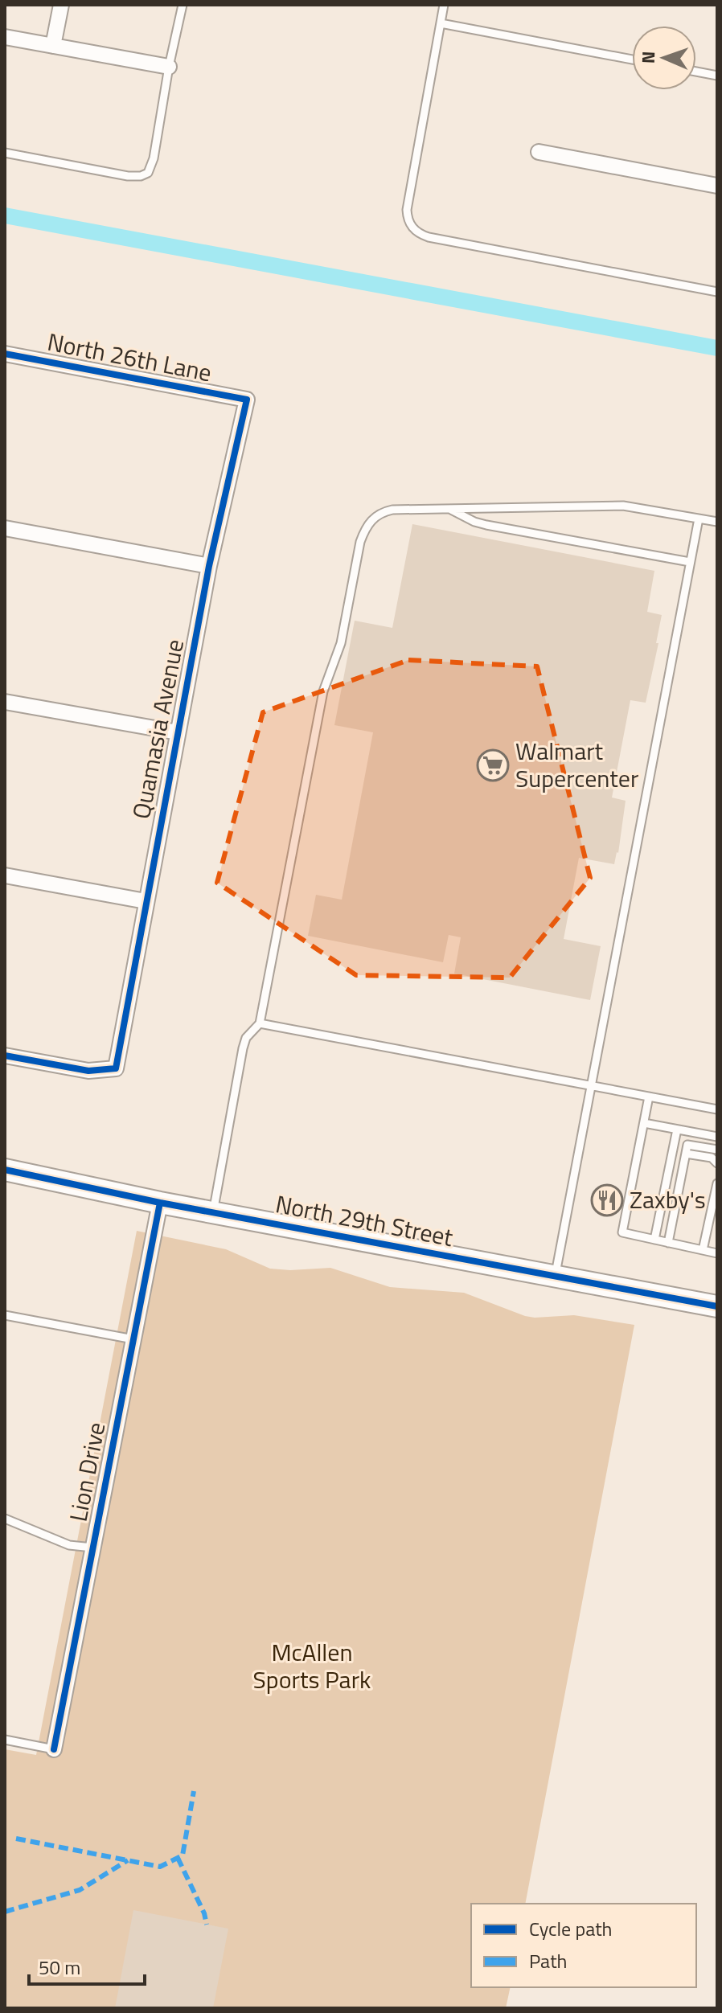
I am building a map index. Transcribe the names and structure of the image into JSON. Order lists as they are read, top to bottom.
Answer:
{
  "streets": {
    "street": [
      "North 26th Lane",
      "Quamasia Avenue",
      "North 29th Street",
      "Lion Drive"
    ]
  },
  "crossings": [
    ["North 26th Lane", "Quamasia Avenue"],
    ["North 29th Street", "Lion Drive"]
  ],
  "parks": ["McAllen Sports Park"],
  "places": {
    "supermarket": ["Walmart Supercenter"],
    "restaurant": ["Zaxby's"]
  },
  "legend": ["Cycle path", "Path"],
  "scale_bar": "50 m",
  "north": "left"
}
